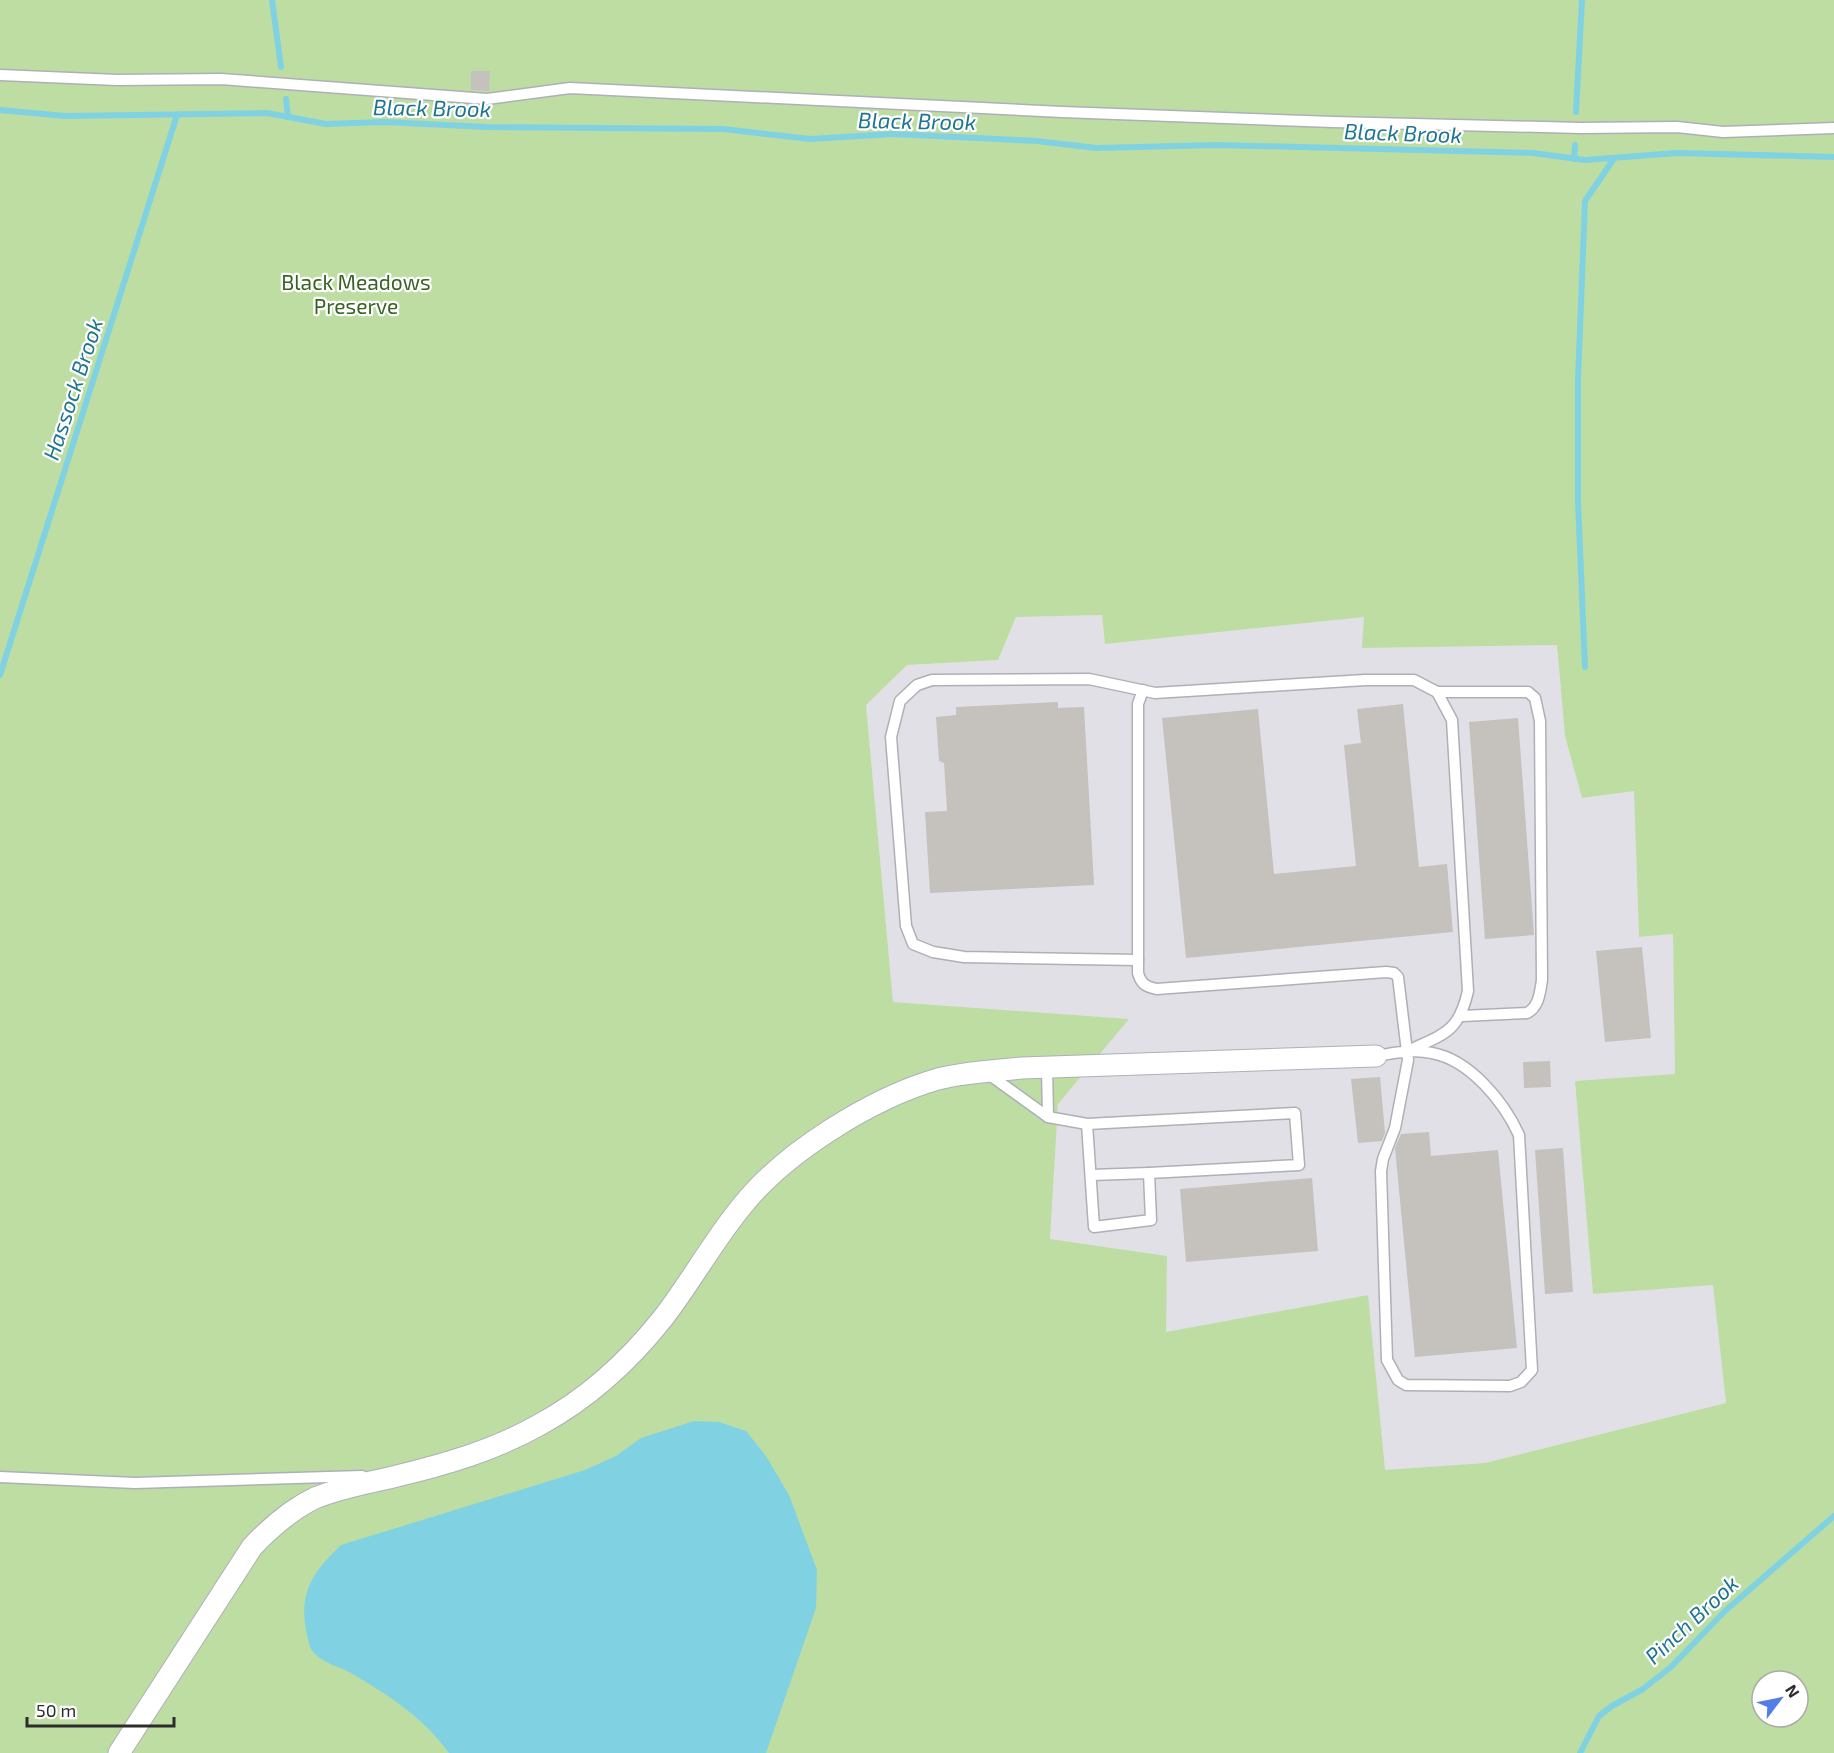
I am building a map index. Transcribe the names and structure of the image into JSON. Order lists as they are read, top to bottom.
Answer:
{
  "water": ["Black Brook", "Hassock Brook", "Pinch Brook"],
  "parks": ["Black Meadows Preserve"],
  "scale_bar": "50 m",
  "north": "top right"
}
